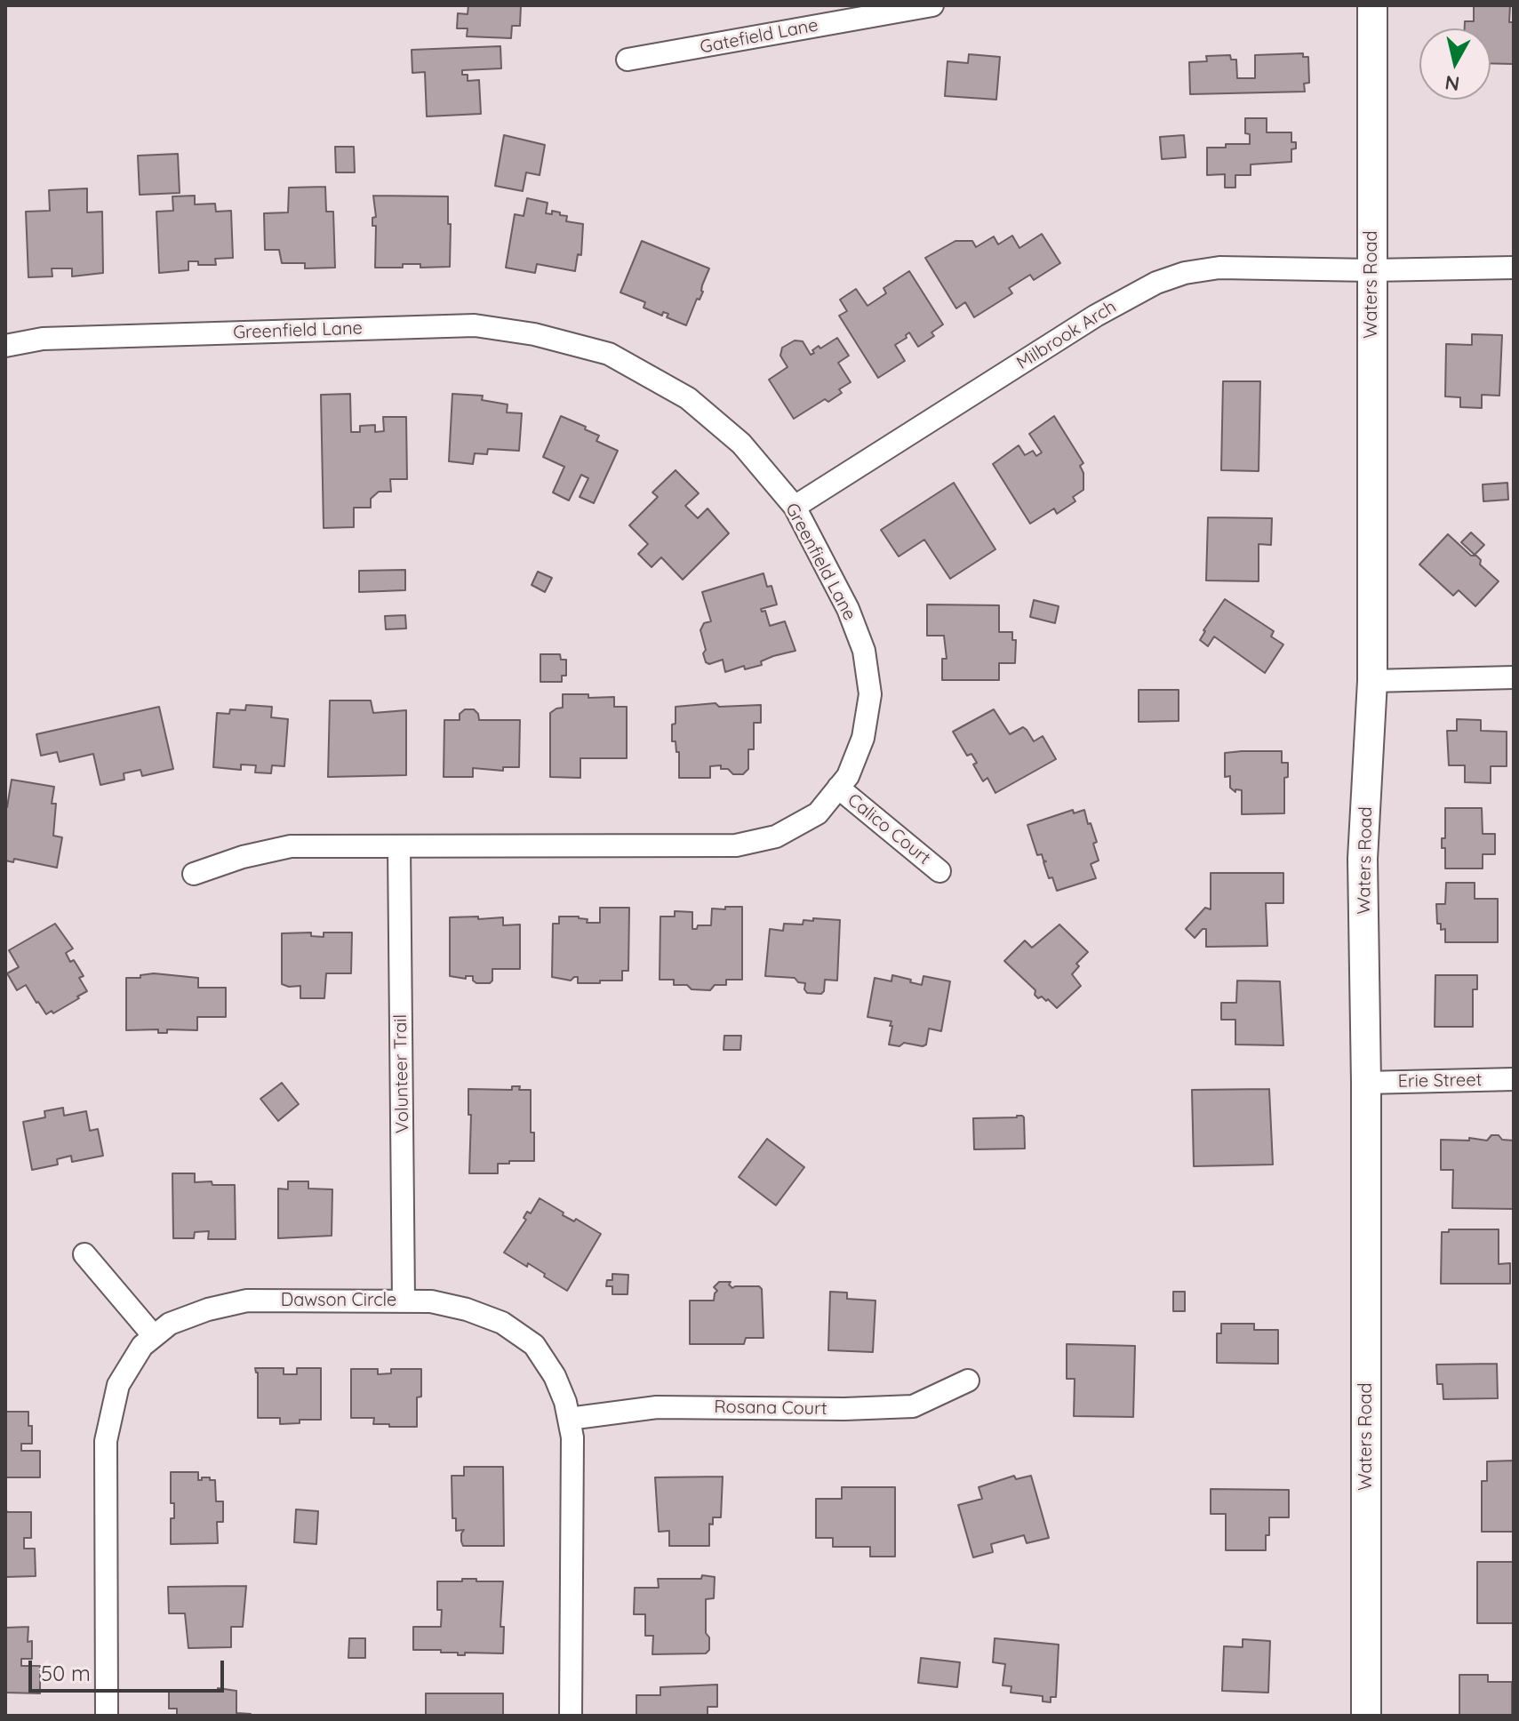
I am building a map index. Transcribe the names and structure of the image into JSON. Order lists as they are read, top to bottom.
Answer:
{
  "streets": {
    "street": [
      "Gatefield Lane",
      "Waters Road",
      "Greenfield Lane",
      "Milbrook Arch",
      "Calico Court",
      "Volunteer Trail",
      "Erie Street",
      "Dawson Circle",
      "Rosana Court"
    ]
  },
  "crossings": [
    ["Waters Road", "Milbrook Arch"],
    ["Waters Road", "Erie Street"],
    ["Greenfield Lane", "Milbrook Arch"],
    ["Greenfield Lane", "Calico Court"],
    ["Greenfield Lane", "Volunteer Trail"],
    ["Volunteer Trail", "Dawson Circle"],
    ["Dawson Circle", "Rosana Court"]
  ],
  "scale_bar": "50 m",
  "north": "bottom"
}
